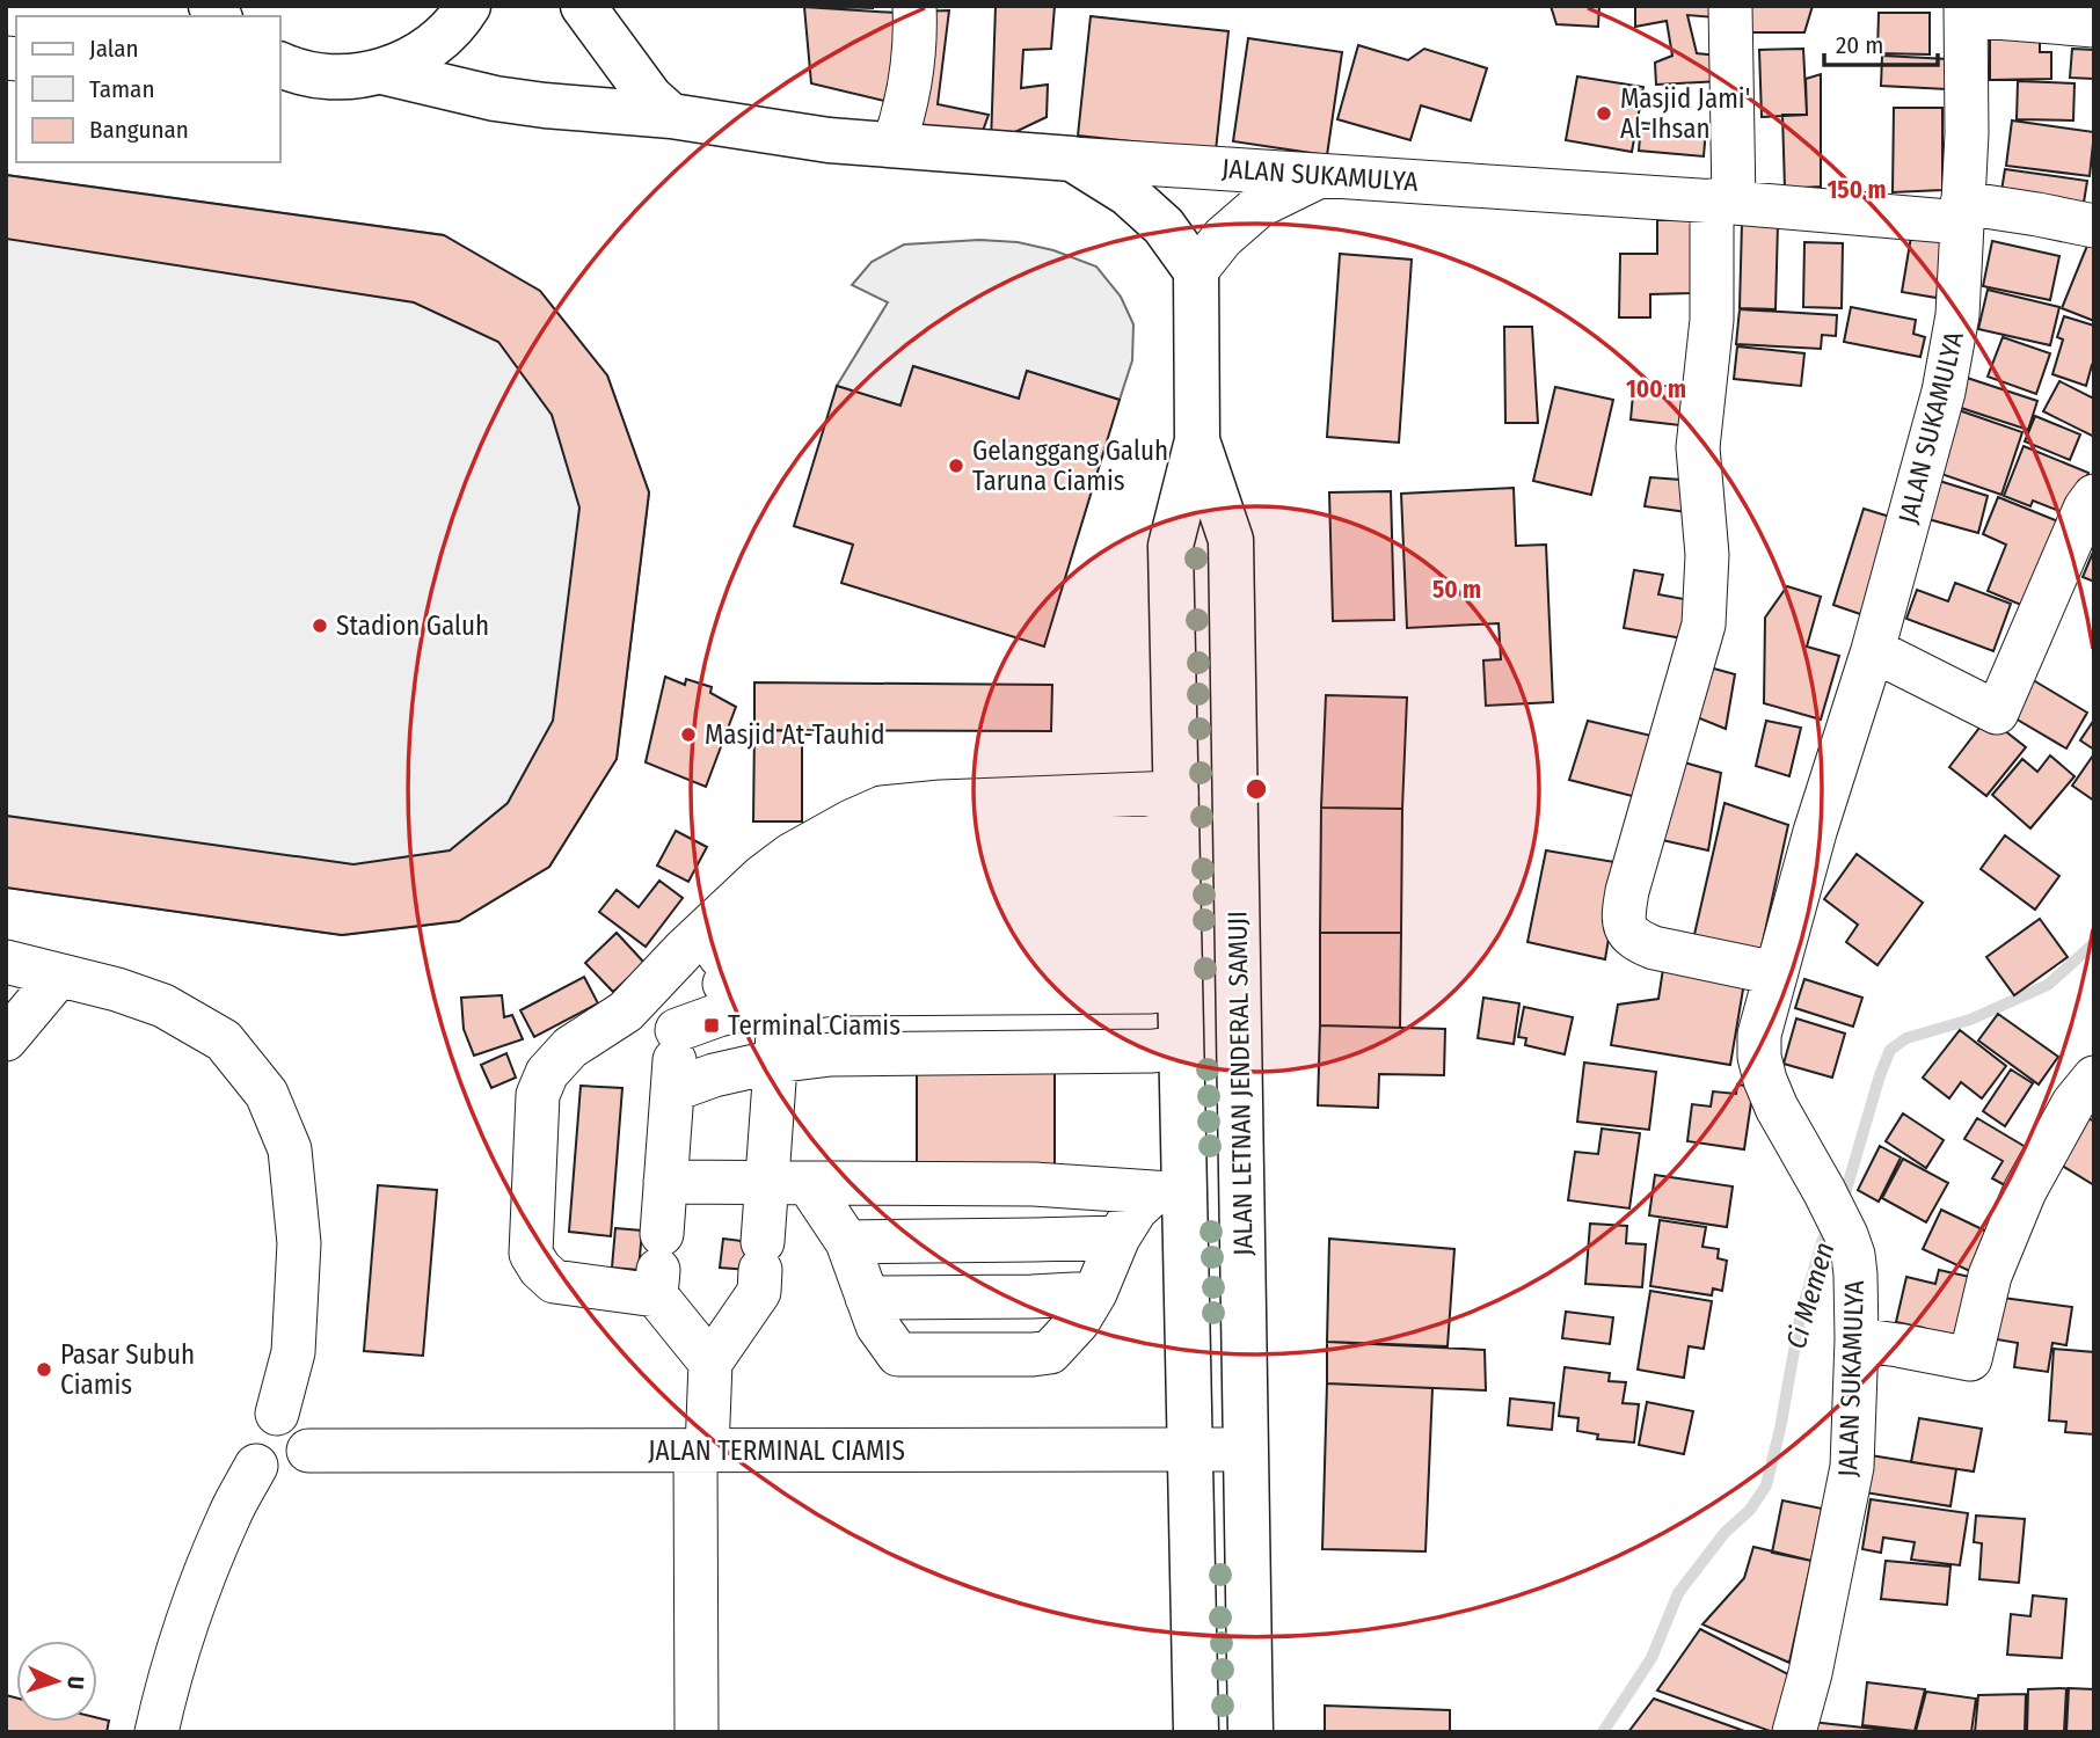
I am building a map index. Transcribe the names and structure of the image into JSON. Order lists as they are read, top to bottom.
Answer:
{
  "streets": {
    "main road": ["JALAN SUKAMULYA", "JALAN LETNAN JENDERAL SAMUJI"],
    "street": ["JALAN TERMINAL CIAMIS"]
  },
  "crossings": [
    ["JALAN LETNAN JENDERAL SAMUJI", "JALAN TERMINAL CIAMIS"]
  ],
  "water": ["Ci Memen"],
  "places": {
    "other": [
      "Masjid Jami' Al-Ihsan",
      "Gelanggang Galuh Taruna Ciamis",
      "Stadion Galuh",
      "Masjid At-Tauhid",
      "Pasar Subuh Ciamis"
    ],
    "transit": ["Terminal Ciamis"]
  },
  "legend": ["Jalan", "Taman", "Bangunan"],
  "scale_bar": "20 m",
  "north": "right",
  "rings": ["150 m", "100 m", "50 m"]
}
